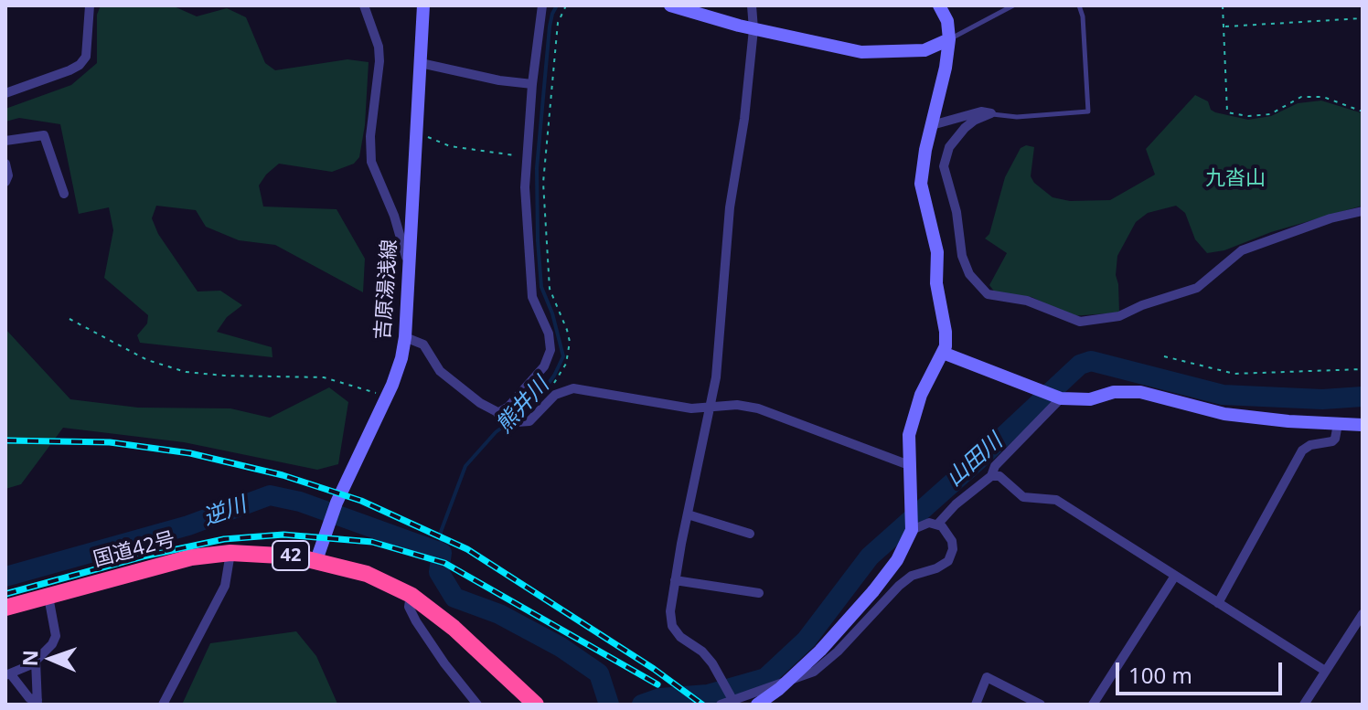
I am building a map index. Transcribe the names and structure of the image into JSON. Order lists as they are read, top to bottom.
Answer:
{
  "streets": {
    "highway": ["国道42号", "42"],
    "street": ["吉原湯浅線"]
  },
  "crossings": [
    ["吉原湯浅線", "国道42号"]
  ],
  "water": ["熊井川", "山田川", "逆川"],
  "parks": ["九沓山"],
  "scale_bar": "100 m",
  "north": "left"
}
